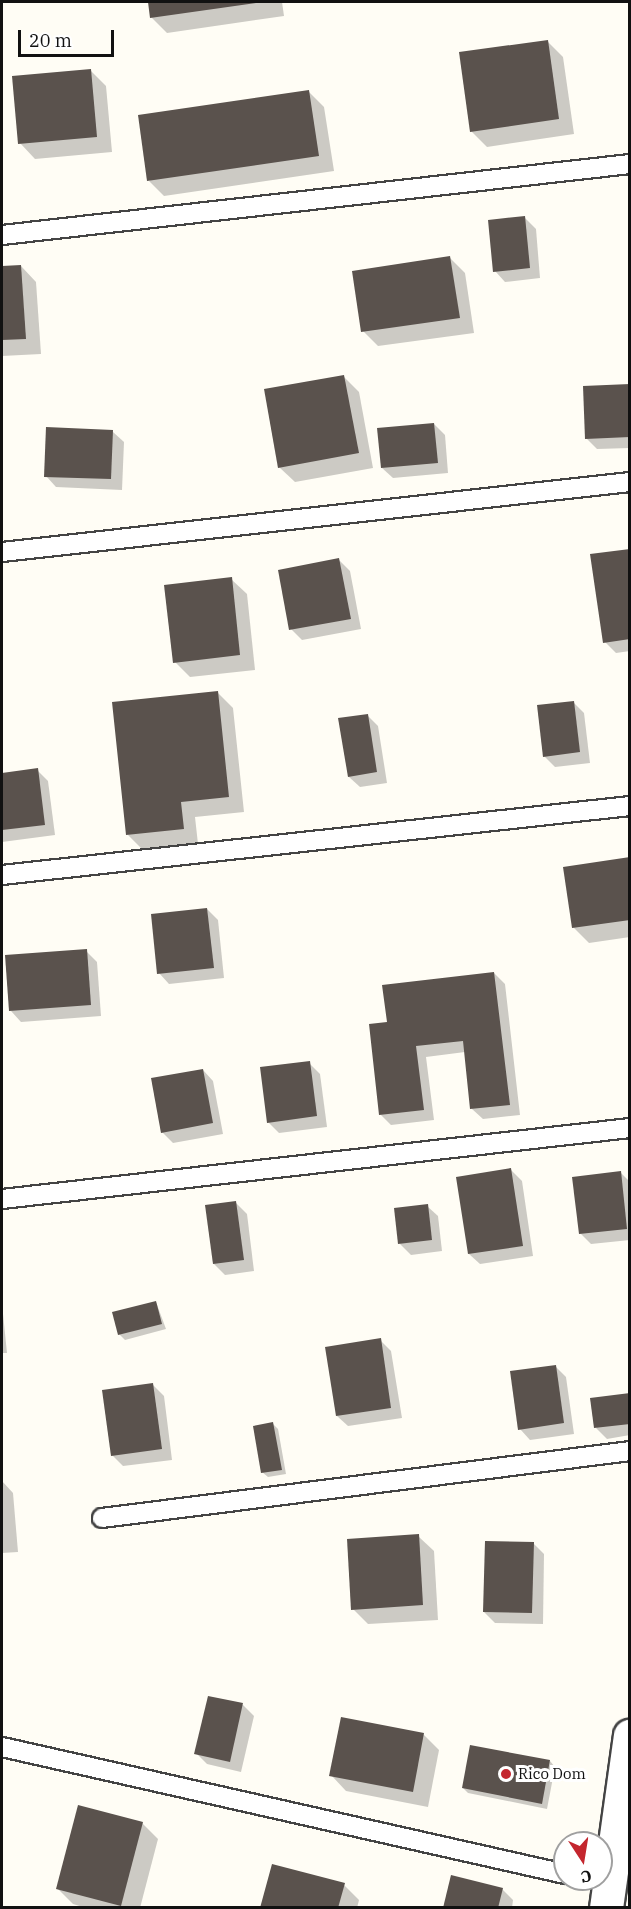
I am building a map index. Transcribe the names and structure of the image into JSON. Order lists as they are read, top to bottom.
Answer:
{
  "places": ["Rico Dom"],
  "scale_bar": "20 m",
  "north": "bottom"
}
